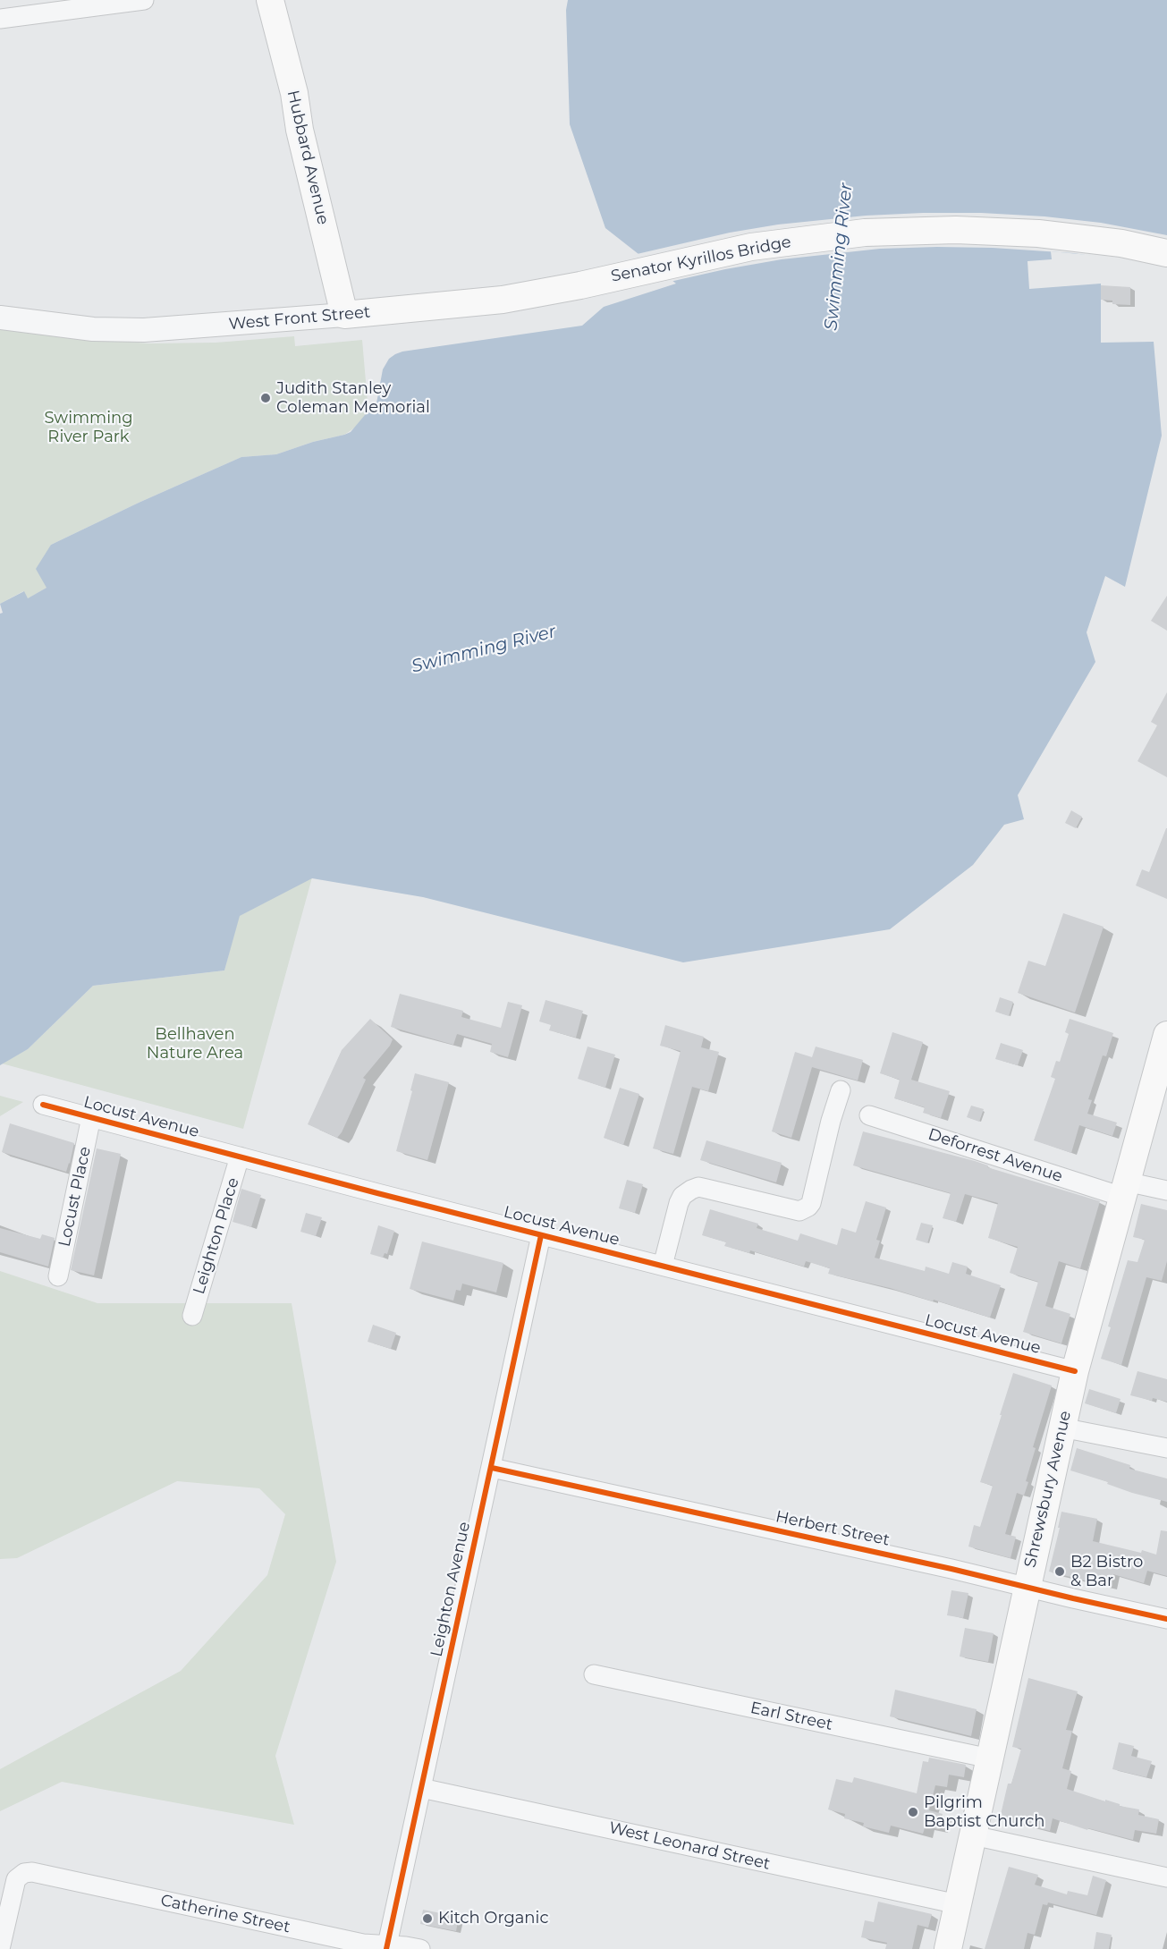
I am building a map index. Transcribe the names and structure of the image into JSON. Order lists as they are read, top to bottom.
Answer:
{
  "streets": {
    "main road": [
      "Hubbard Avenue",
      "Senator Kyrillos Bridge",
      "West Front Street",
      "Shrewsbury Avenue"
    ],
    "street": [
      "Locust Avenue",
      "Deforrest Avenue",
      "Locust Place",
      "Leighton Place",
      "Herbert Street",
      "Leighton Avenue",
      "Earl Street",
      "West Leonard Street",
      "Catherine Street"
    ]
  },
  "crossings": [
    ["Hubbard Avenue", "West Front Street"],
    ["Senator Kyrillos Bridge", "West Front Street"],
    ["Locust Avenue", "Locust Place"],
    ["Locust Avenue", "Leighton Place"],
    ["Locust Avenue", "Shrewsbury Avenue"],
    ["Locust Avenue", "Leighton Avenue"],
    ["Deforrest Avenue", "Shrewsbury Avenue"],
    ["Shrewsbury Avenue", "Herbert Street"],
    ["Shrewsbury Avenue", "Earl Street"],
    ["Shrewsbury Avenue", "West Leonard Street"],
    ["Herbert Street", "Leighton Avenue"],
    ["Leighton Avenue", "West Leonard Street"],
    ["Leighton Avenue", "Catherine Street"]
  ],
  "water": ["Swimming River"],
  "parks": ["Swimming River Park", "Bellhaven Nature Area"],
  "places": [
    "Judith Stanley Coleman Memorial",
    "B2 Bistro & Bar",
    "Pilgrim Baptist Church",
    "Kitch Organic"
  ]
}
